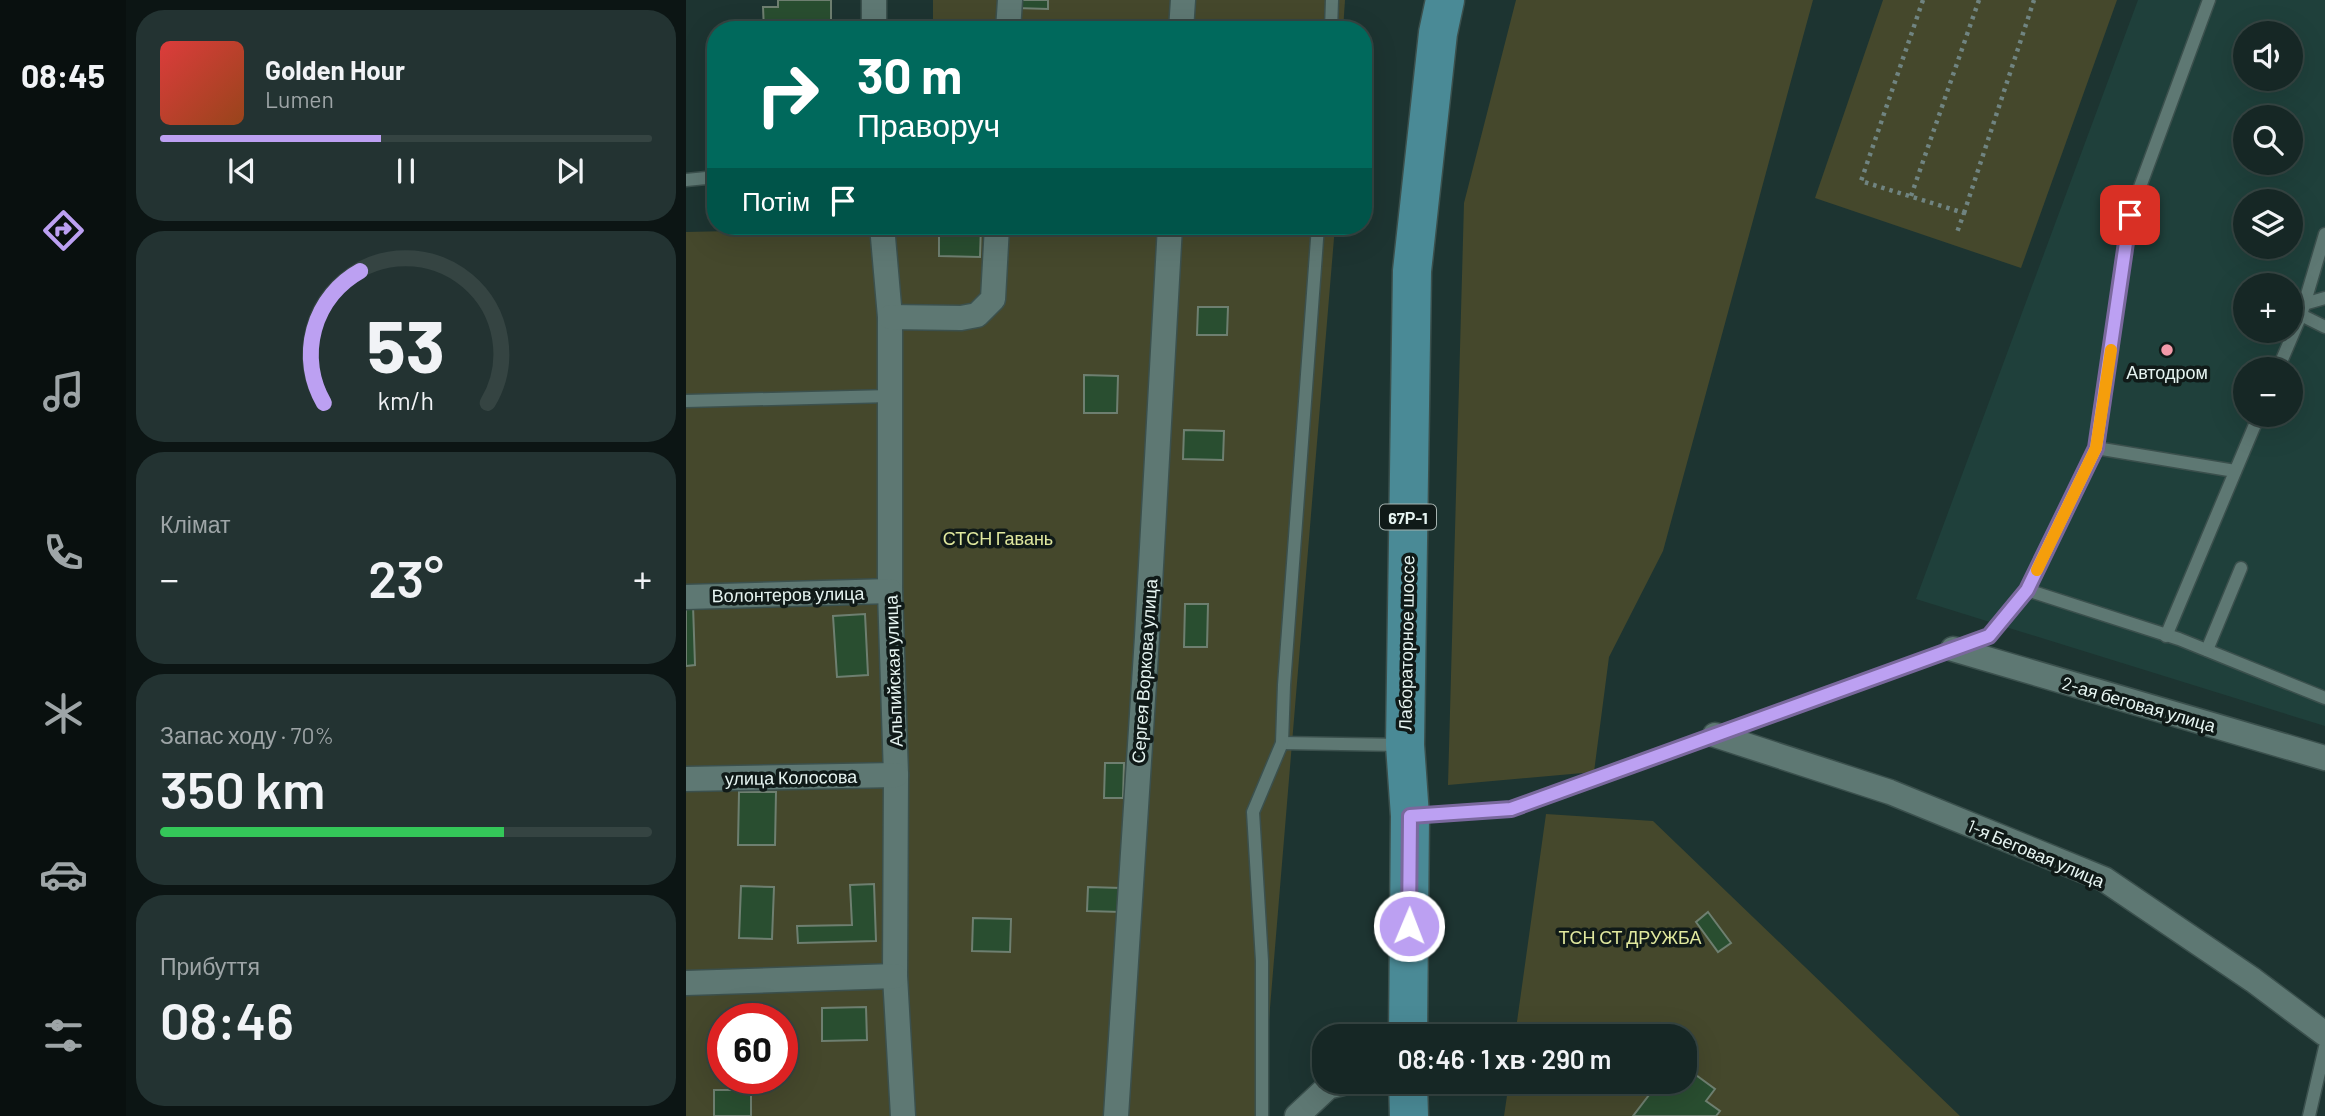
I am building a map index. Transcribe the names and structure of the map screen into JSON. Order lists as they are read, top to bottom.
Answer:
{
  "streets": {
    "main road": ["67Р-1", "Лабораторное шоссе"],
    "street": [
      "Волонтеров улица",
      "Альпийская улица",
      "Сергея Воркова улица",
      "2-ая беговая улица",
      "улица Колосова",
      "1-я Беговая улица"
    ]
  },
  "crossings": [
    ["Волонтеров улица", "Альпийская улица"],
    ["Альпийская улица", "улица Колосова"]
  ],
  "parks": ["СТСН Гавань", "ТСН СТ ДРУЖБА"],
  "places": ["Автодром"],
  "page": {
    "tabs": "08:45",
    "map_buttons": ["+", "−"],
    "turn": ["30 m", "Праворуч"],
    "song": ["Golden Hour", "Lumen"],
    "then": "Потім",
    "tile": [
      "Клімат",
      ["Запас ходу · 70%", "350 km"],
      ["Прибуття", "08:46"]
    ],
    "heat": ["−", "23°", "+"],
    "limit": "60",
    "trip": "08:46 · 1 хв · 290 m",
    "gauge": ["53", "km/h"]
  }
}
